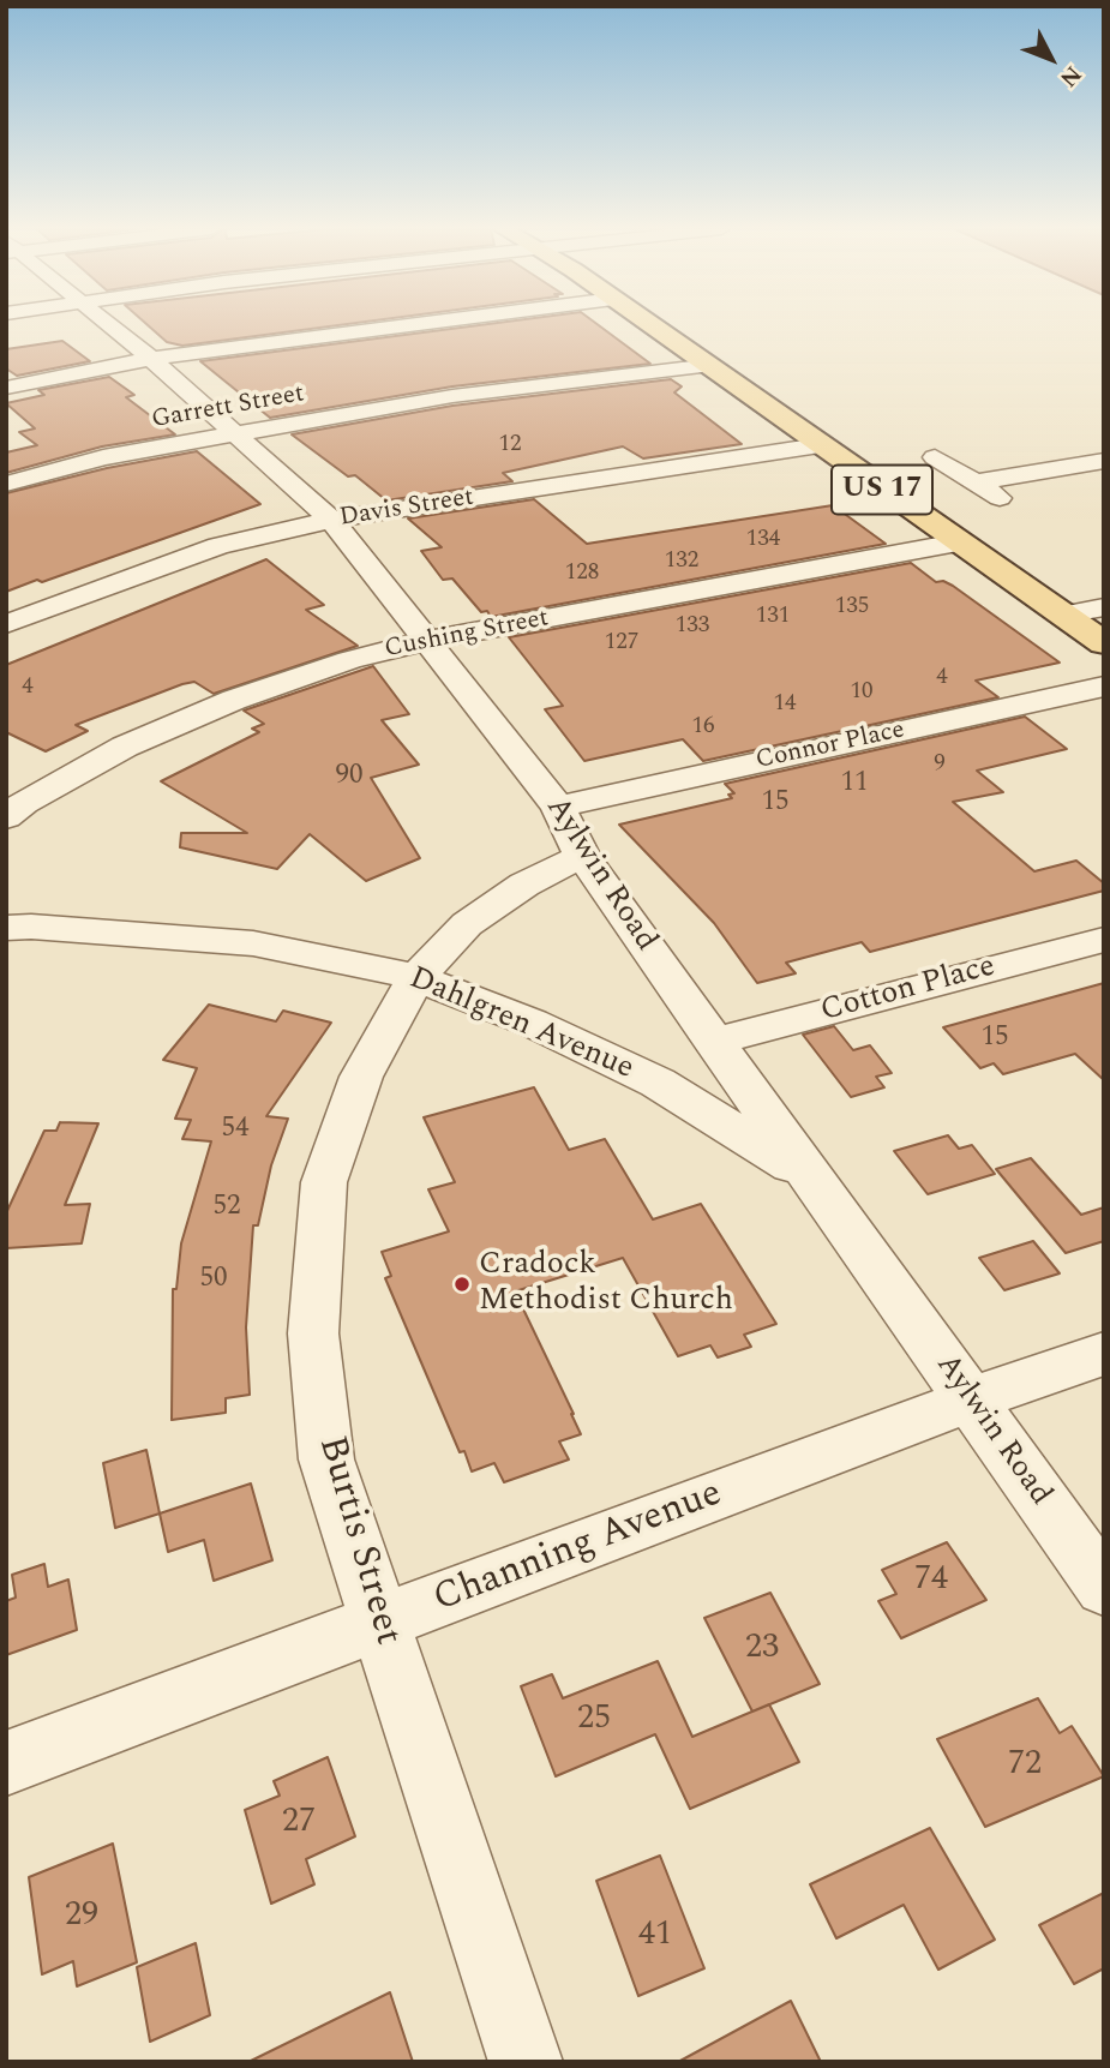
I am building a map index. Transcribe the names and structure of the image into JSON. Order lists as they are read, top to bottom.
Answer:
{
  "streets": {
    "main road": ["US 17"],
    "street": [
      "Garrett Street",
      "Davis Street",
      "Cushing Street",
      "Connor Place",
      "Aylwin Road",
      "Cotton Place",
      "Dahlgren Avenue",
      "Burtis Street",
      "Channing Avenue"
    ]
  },
  "crossings": [
    ["Garrett Street", "US 17"],
    ["Garrett Street", "Aylwin Road"],
    ["US 17", "Davis Street"],
    ["US 17", "Cushing Street"],
    ["Davis Street", "Aylwin Road"],
    ["Cushing Street", "Aylwin Road"],
    ["Connor Place", "Aylwin Road"],
    ["Aylwin Road", "Cotton Place"],
    ["Aylwin Road", "Dahlgren Avenue"],
    ["Aylwin Road", "Burtis Street"],
    ["Aylwin Road", "Channing Avenue"],
    ["Dahlgren Avenue", "Burtis Street"],
    ["Burtis Street", "Channing Avenue"]
  ],
  "places": ["Cradock Methodist Church"],
  "house_numbers": [
    "12",
    "134",
    "132",
    "128",
    "135",
    "131",
    "133",
    "127",
    "4",
    "4",
    "10",
    "14",
    "16",
    "9",
    "90",
    "11",
    "15",
    "15",
    "54",
    "52",
    "50",
    "74",
    "23",
    "25",
    "72",
    "27",
    "29",
    "41"
  ],
  "north": "bottom right"
}
